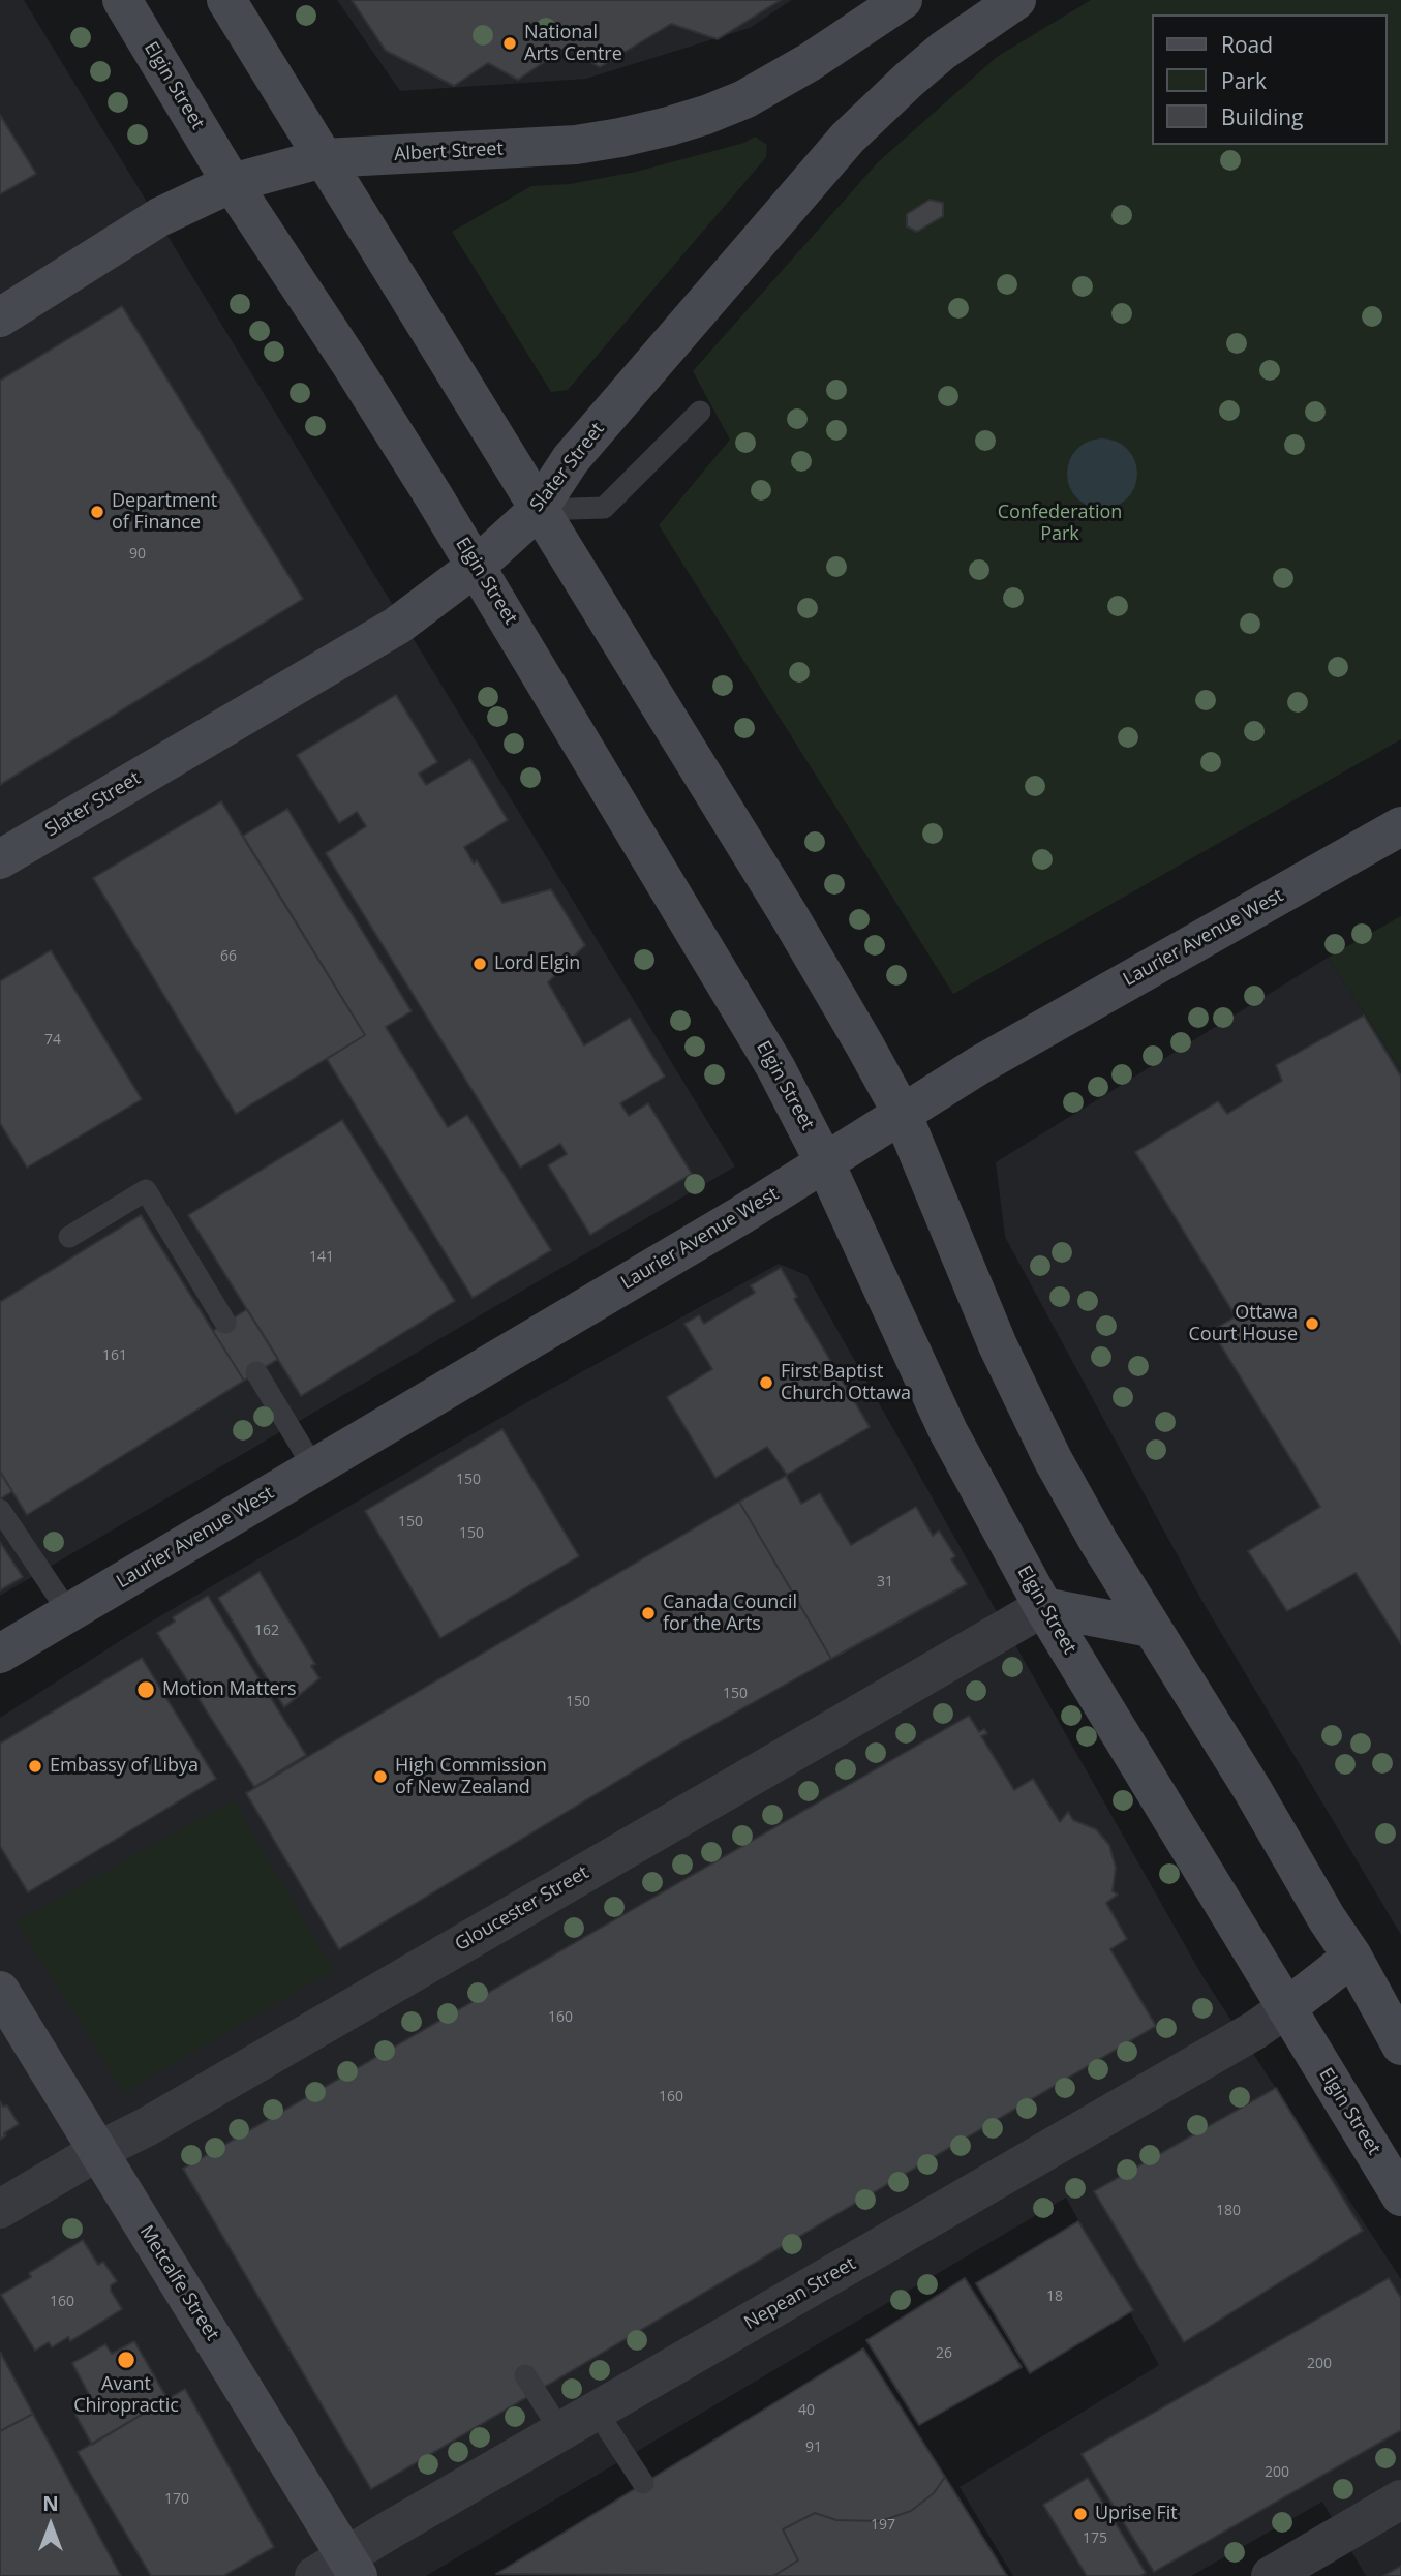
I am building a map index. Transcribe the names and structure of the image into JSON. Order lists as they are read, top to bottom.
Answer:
{
  "streets": {
    "main road": [
      "Elgin Street",
      "Albert Street",
      "Slater Street",
      "Laurier Avenue West",
      "Metcalfe Street"
    ],
    "street": ["Gloucester Street", "Nepean Street"]
  },
  "crossings": [
    ["Elgin Street", "Albert Street"],
    ["Elgin Street", "Slater Street"],
    ["Elgin Street", "Laurier Avenue West"],
    ["Elgin Street", "Gloucester Street"],
    ["Elgin Street", "Nepean Street"],
    ["Gloucester Street", "Metcalfe Street"],
    ["Metcalfe Street", "Nepean Street"]
  ],
  "parks": ["Confederation Park"],
  "places": [
    "National Arts Centre",
    "Department of Finance",
    "Lord Elgin",
    "Ottawa Court House",
    "First Baptist Church Ottawa",
    "Canada Council for the Arts",
    "Motion Matters",
    "Embassy of Libya",
    "High Commission of New Zealand",
    "Avant Chiropractic",
    "Uprise Fit"
  ],
  "house_numbers": [
    "90",
    "66",
    "74",
    "141",
    "161",
    "150",
    "150",
    "150",
    "31",
    "162",
    "150",
    "150",
    "160",
    "160",
    "180",
    "18",
    "160",
    "26",
    "200",
    "40",
    "91",
    "200",
    "170",
    "197",
    "175"
  ],
  "legend": ["Road", "Park", "Building"],
  "north": "top"
}
